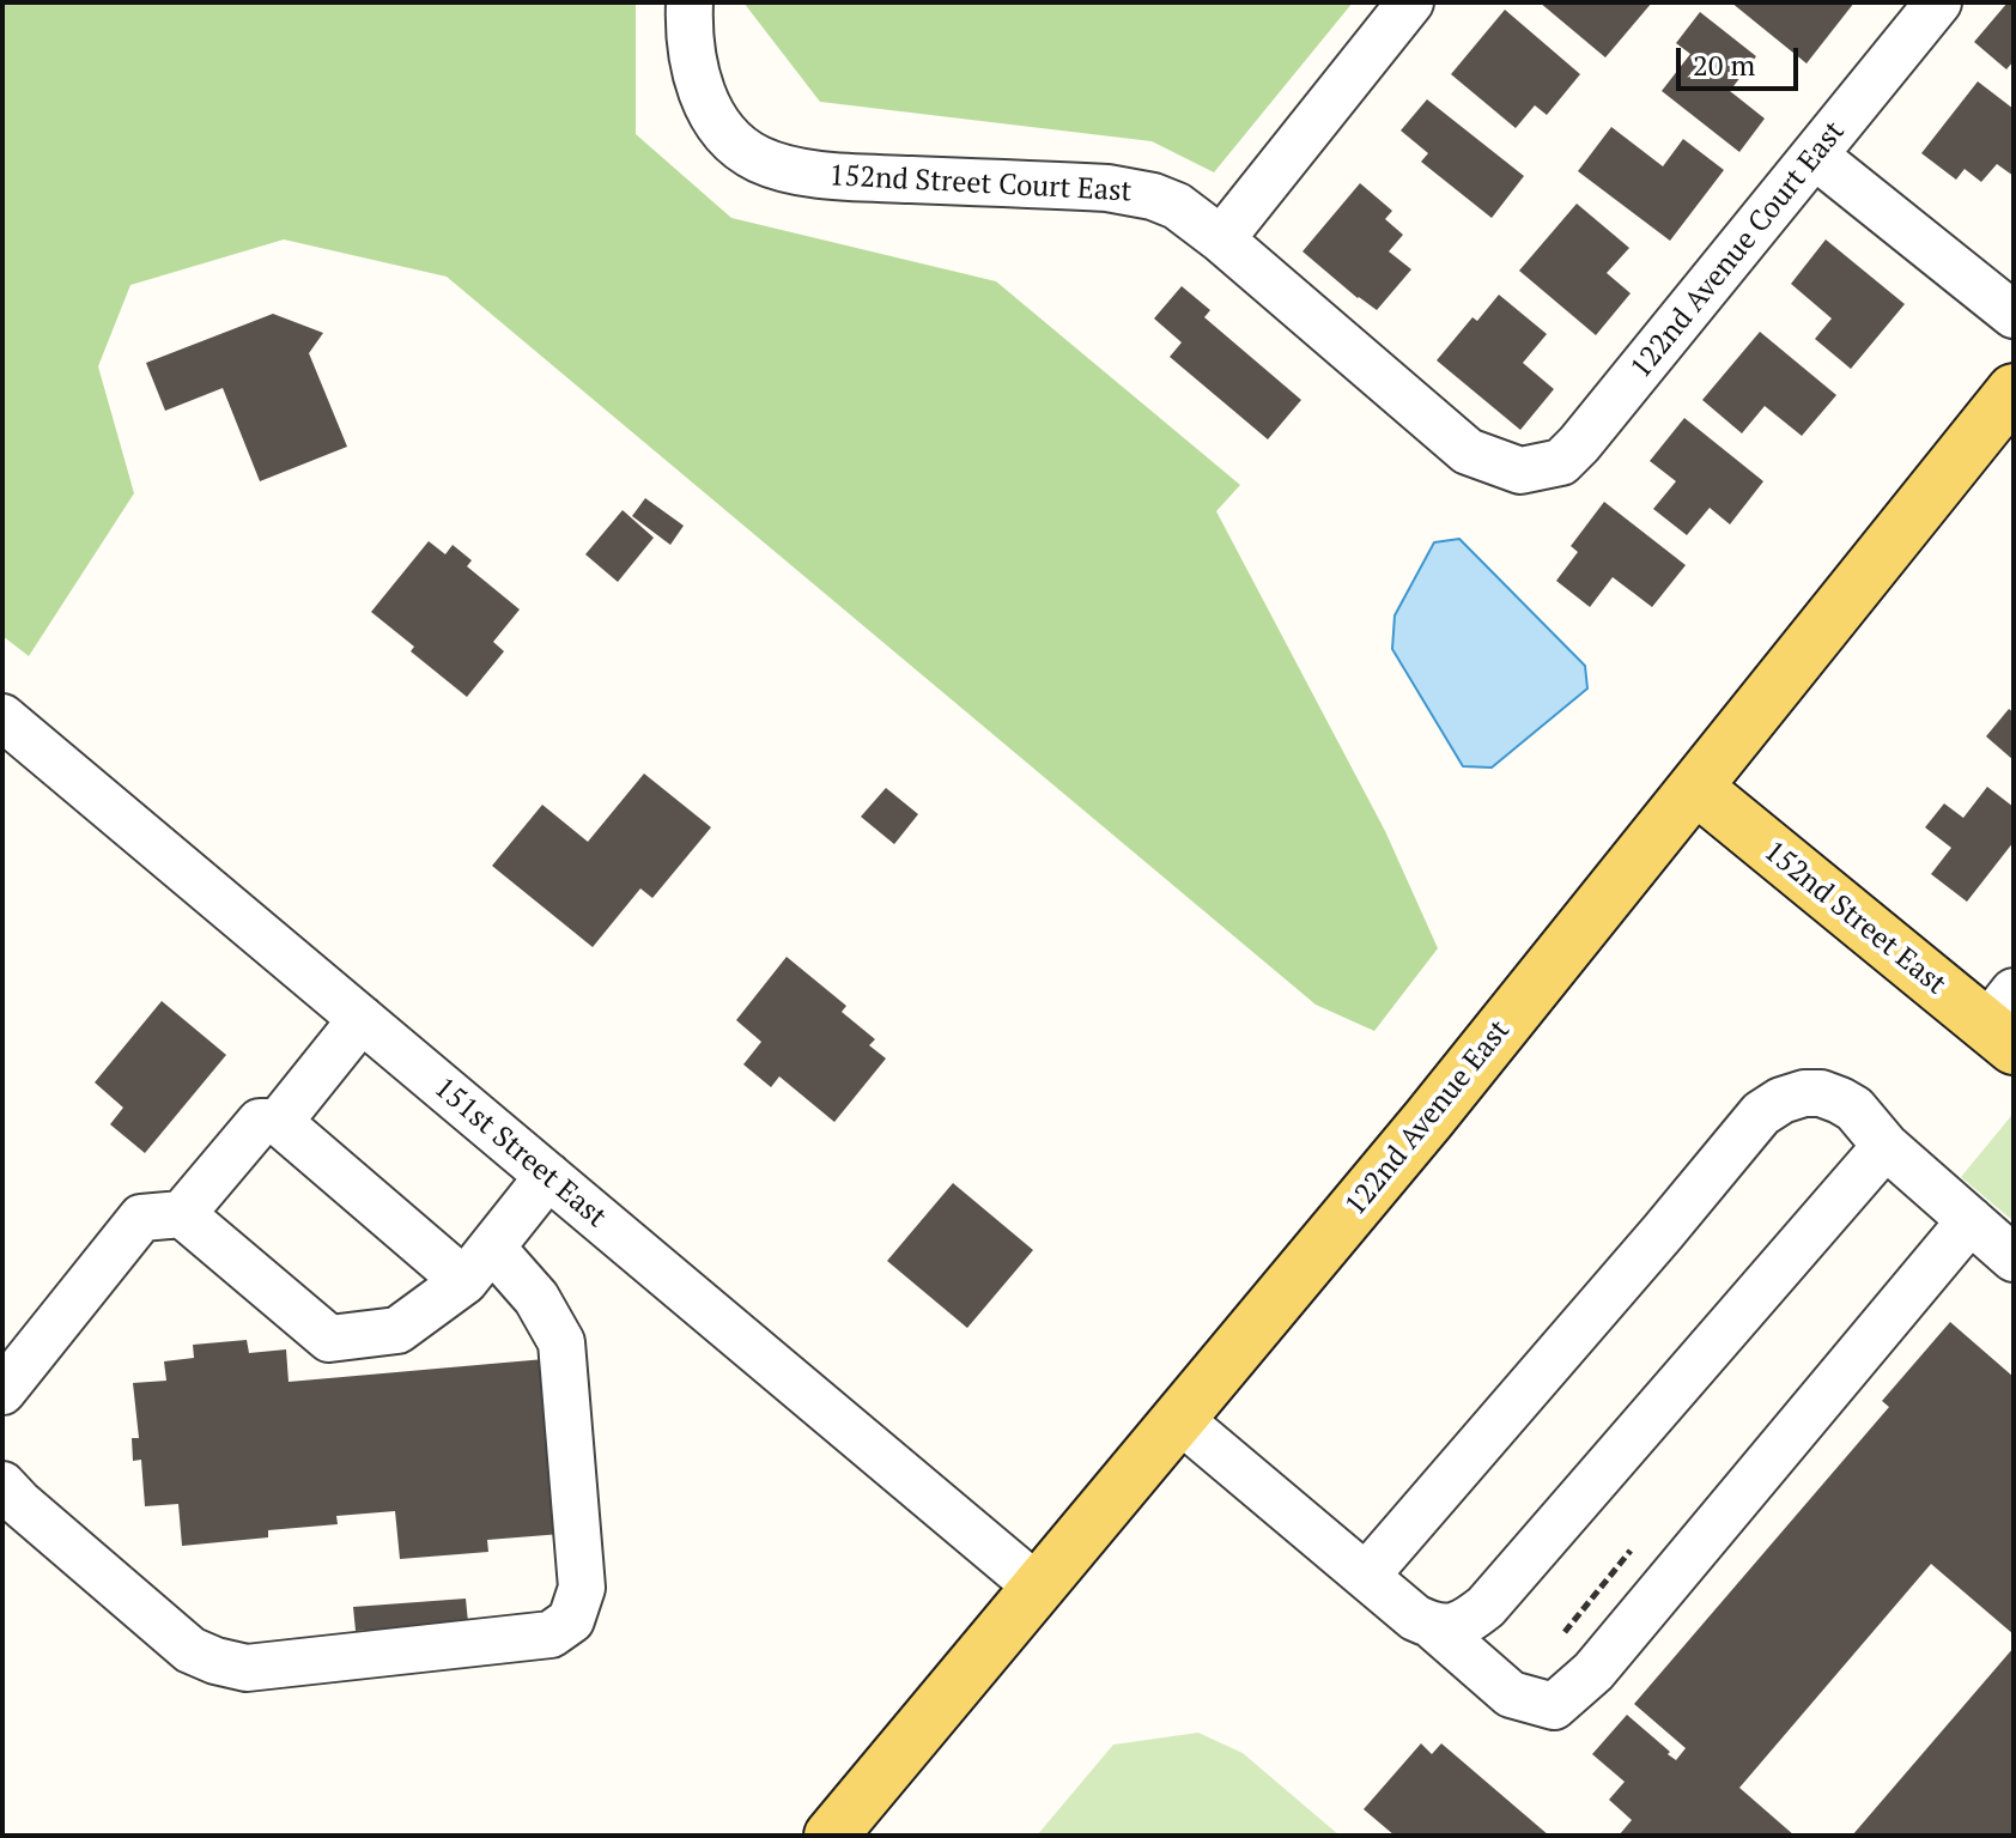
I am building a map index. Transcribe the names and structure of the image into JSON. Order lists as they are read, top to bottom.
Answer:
{
  "streets": {
    "main road": ["152nd Street East", "122nd Avenue East"],
    "street": ["152nd Street Court East", "122nd Avenue Court East", "151st Street East"]
  },
  "crossings": [
    ["152nd Street Court East", "122nd Avenue Court East"],
    ["152nd Street East", "122nd Avenue East"],
    ["122nd Avenue East", "151st Street East"]
  ],
  "scale_bar": "20 m"
}
